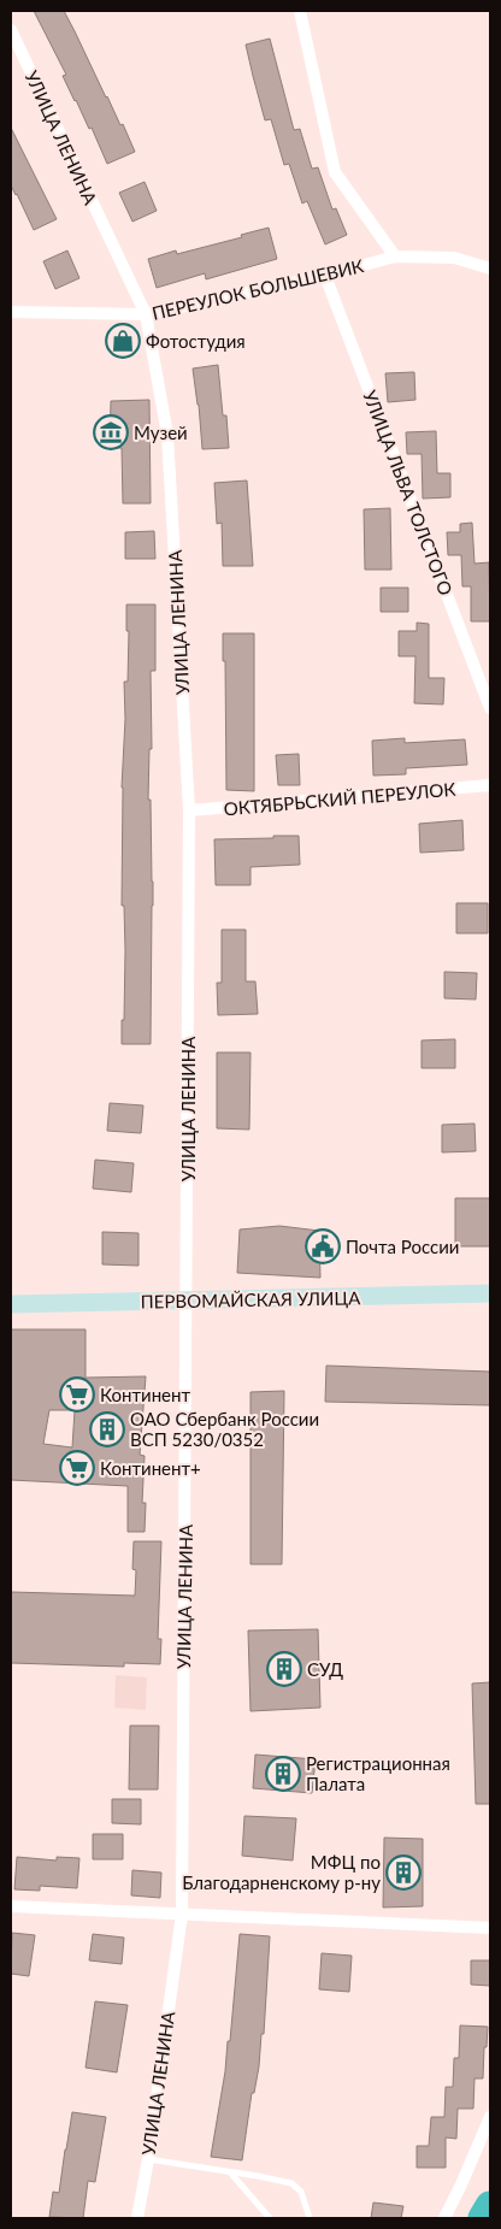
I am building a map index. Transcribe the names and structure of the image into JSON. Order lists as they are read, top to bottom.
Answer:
{
  "streets": {
    "main road": ["ПЕРВОМАЙСКАЯ УЛИЦА"],
    "street": [
      "УЛИЦА ЛЕНИНА",
      "ПЕРЕУЛОК БОЛЬШЕВИК",
      "УЛИЦА ЛЬВА ТОЛСТОГО",
      "ОКТЯБРЬСКИЙ ПЕРЕУЛОК"
    ]
  },
  "crossings": [
    ["УЛИЦА ЛЕНИНА", "ПЕРЕУЛОК БОЛЬШЕВИК"],
    ["УЛИЦА ЛЕНИНА", "ОКТЯБРЬСКИЙ ПЕРЕУЛОК"],
    ["УЛИЦА ЛЕНИНА", "ПЕРВОМАЙСКАЯ УЛИЦА"],
    ["ПЕРЕУЛОК БОЛЬШЕВИК", "УЛИЦА ЛЬВА ТОЛСТОГО"]
  ],
  "places": {
    "shop": ["Фотостудия"],
    "museum": ["Музей"],
    "public building": ["Почта России"],
    "supermarket": ["Континент", "Континент+"],
    "building": [
      "ОАО Сбербанк России ВСП 5230/0352",
      "СУД",
      "Регистрационная Палата",
      "МФЦ по Благодарненскому р-ну"
    ]
  }
}
